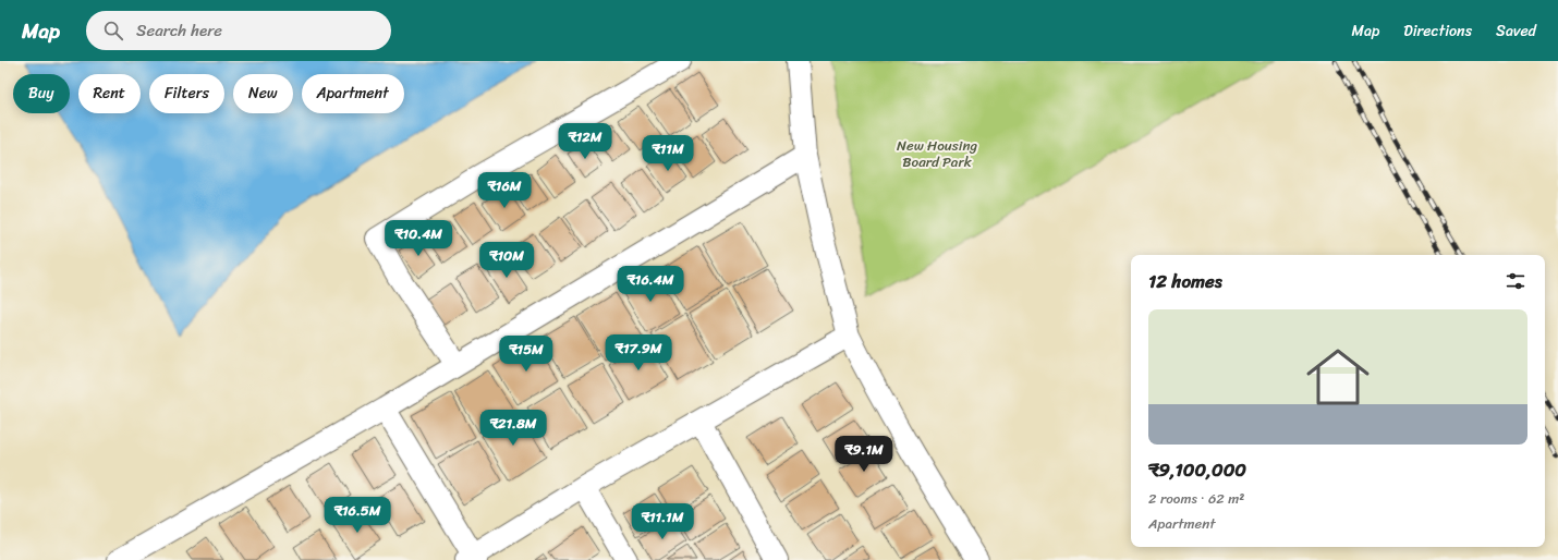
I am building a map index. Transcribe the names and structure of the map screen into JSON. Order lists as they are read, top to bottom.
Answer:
{
  "parks": ["New Housing Board Park"],
  "page": {
    "header": "Map",
    "search": "Search here",
    "nav": ["Map", "Directions", "Saved"],
    "chip": [
      "Buy",
      "Rent",
      "Filters",
      "New",
      "Apartment"
    ],
    "price": [
      "₹12M",
      "₹11M",
      "₹16M",
      "₹10.4M",
      "₹10M",
      "₹16.4M",
      "₹17.9M",
      "₹15M",
      "₹21.8M",
      "₹9.1M",
      "₹16.5M",
      "₹11.1M"
    ],
    "heading": "12 homes",
    "list": [
      {
        "name": "₹9,100,000",
        "note": "2 rooms · 62 m² · Apartment"
      }
    ]
  }
}
